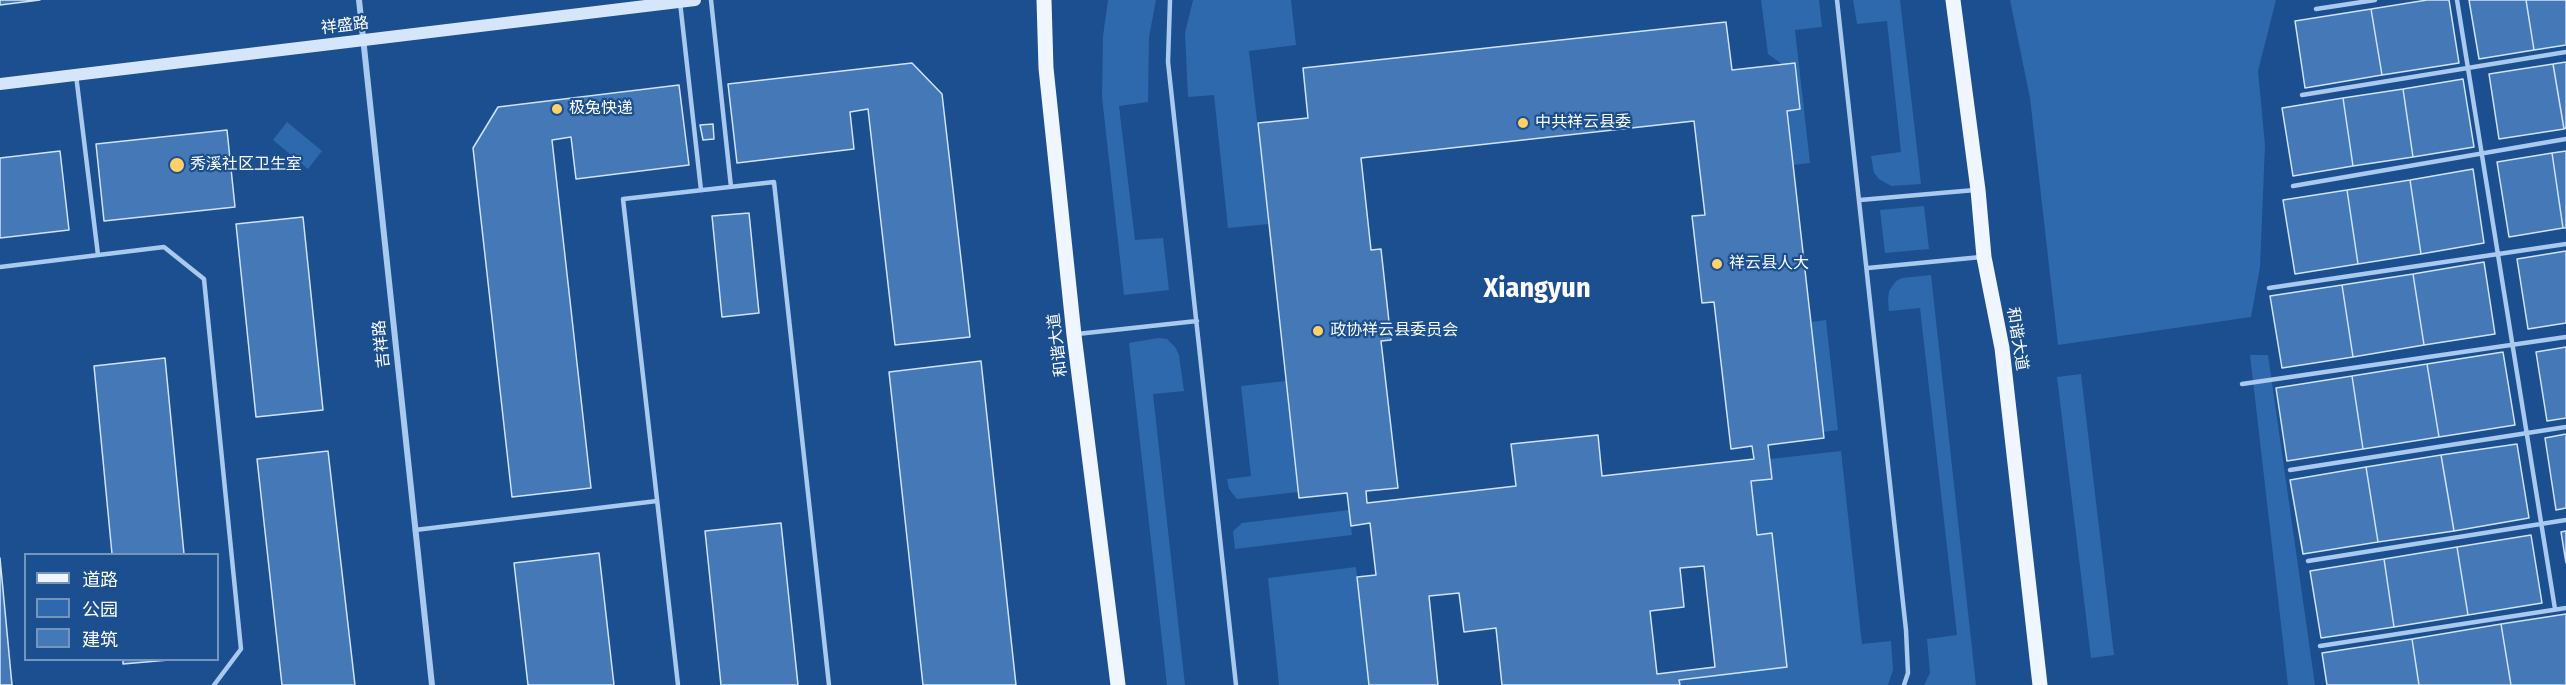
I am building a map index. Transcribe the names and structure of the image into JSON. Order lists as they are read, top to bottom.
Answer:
{
  "streets": {
    "main road": ["和谐大道"],
    "street": ["祥盛路", "吉祥路"]
  },
  "crossings": [
    ["祥盛路", "吉祥路"]
  ],
  "districts": ["Xiangyun"],
  "places": [
    "极兔快递",
    "中共祥云县委",
    "秀溪社区卫生室",
    "祥云县人大",
    "政协祥云县委员会"
  ],
  "legend": ["道路", "公园", "建筑"]
}
